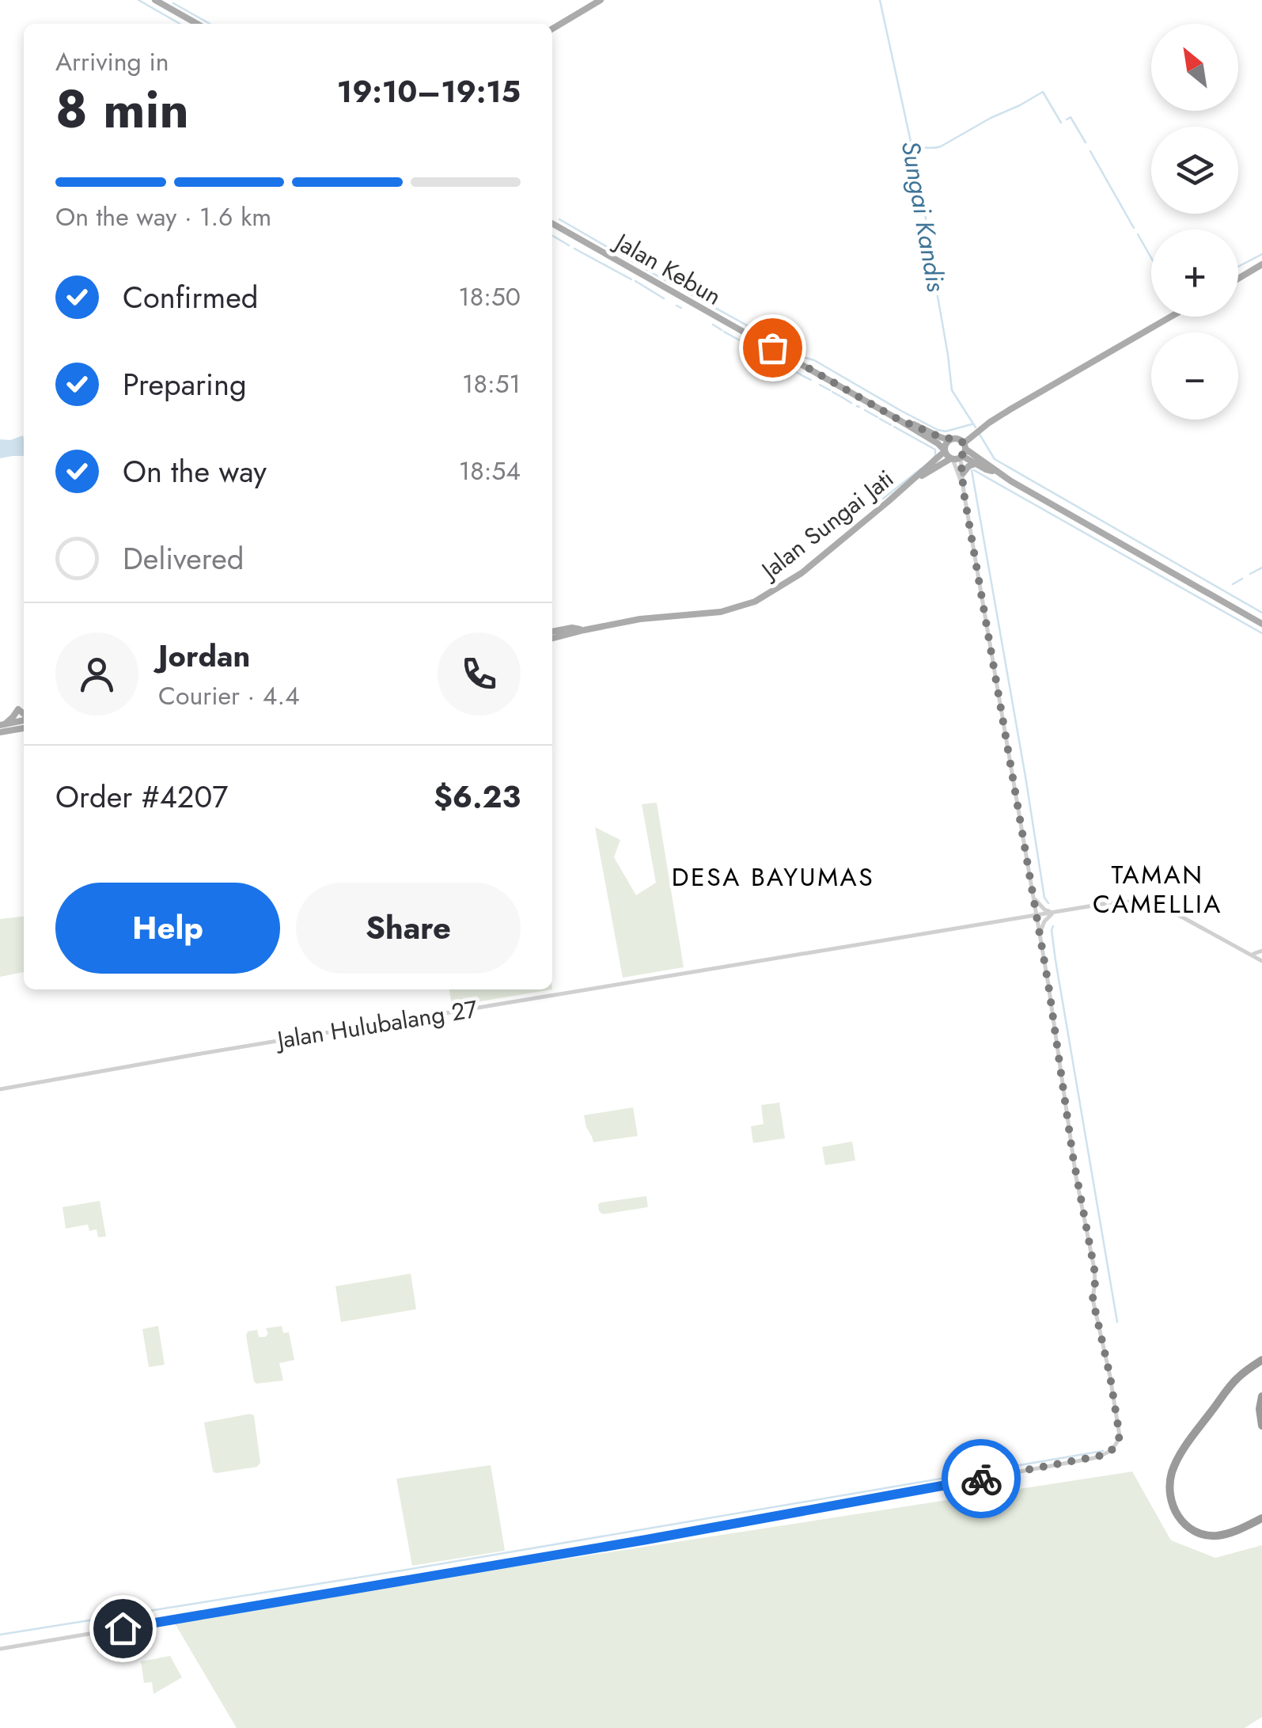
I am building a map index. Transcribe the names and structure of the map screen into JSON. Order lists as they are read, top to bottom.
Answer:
{
  "streets": {
    "main road": ["Jalan Kebun", "Jalan Sungai Jati"],
    "street": ["Jalan Hulubalang 27"]
  },
  "crossings": [
    ["Jalan Kebun", "Jalan Sungai Jati"]
  ],
  "districts": ["TAMAN CAMELLIA", "DESA BAYUMAS"],
  "water": ["Sungai Kandis"],
  "north": "top left",
  "page": {
    "map_buttons": ["+", "−"],
    "heading": ["8 min", "Arriving in", "19:10–19:15"],
    "panel": [
      "Jordan",
      "Courier · 4.4",
      "Order #4207",
      "$6.23"
    ],
    "bar": "On the way · 1.6 km",
    "list": [
      ["Confirmed", "18:50"],
      ["Preparing", "18:51"],
      ["On the way", "18:54"],
      "Delivered"
    ],
    "buttons": ["Help", "Share"]
  }
}
